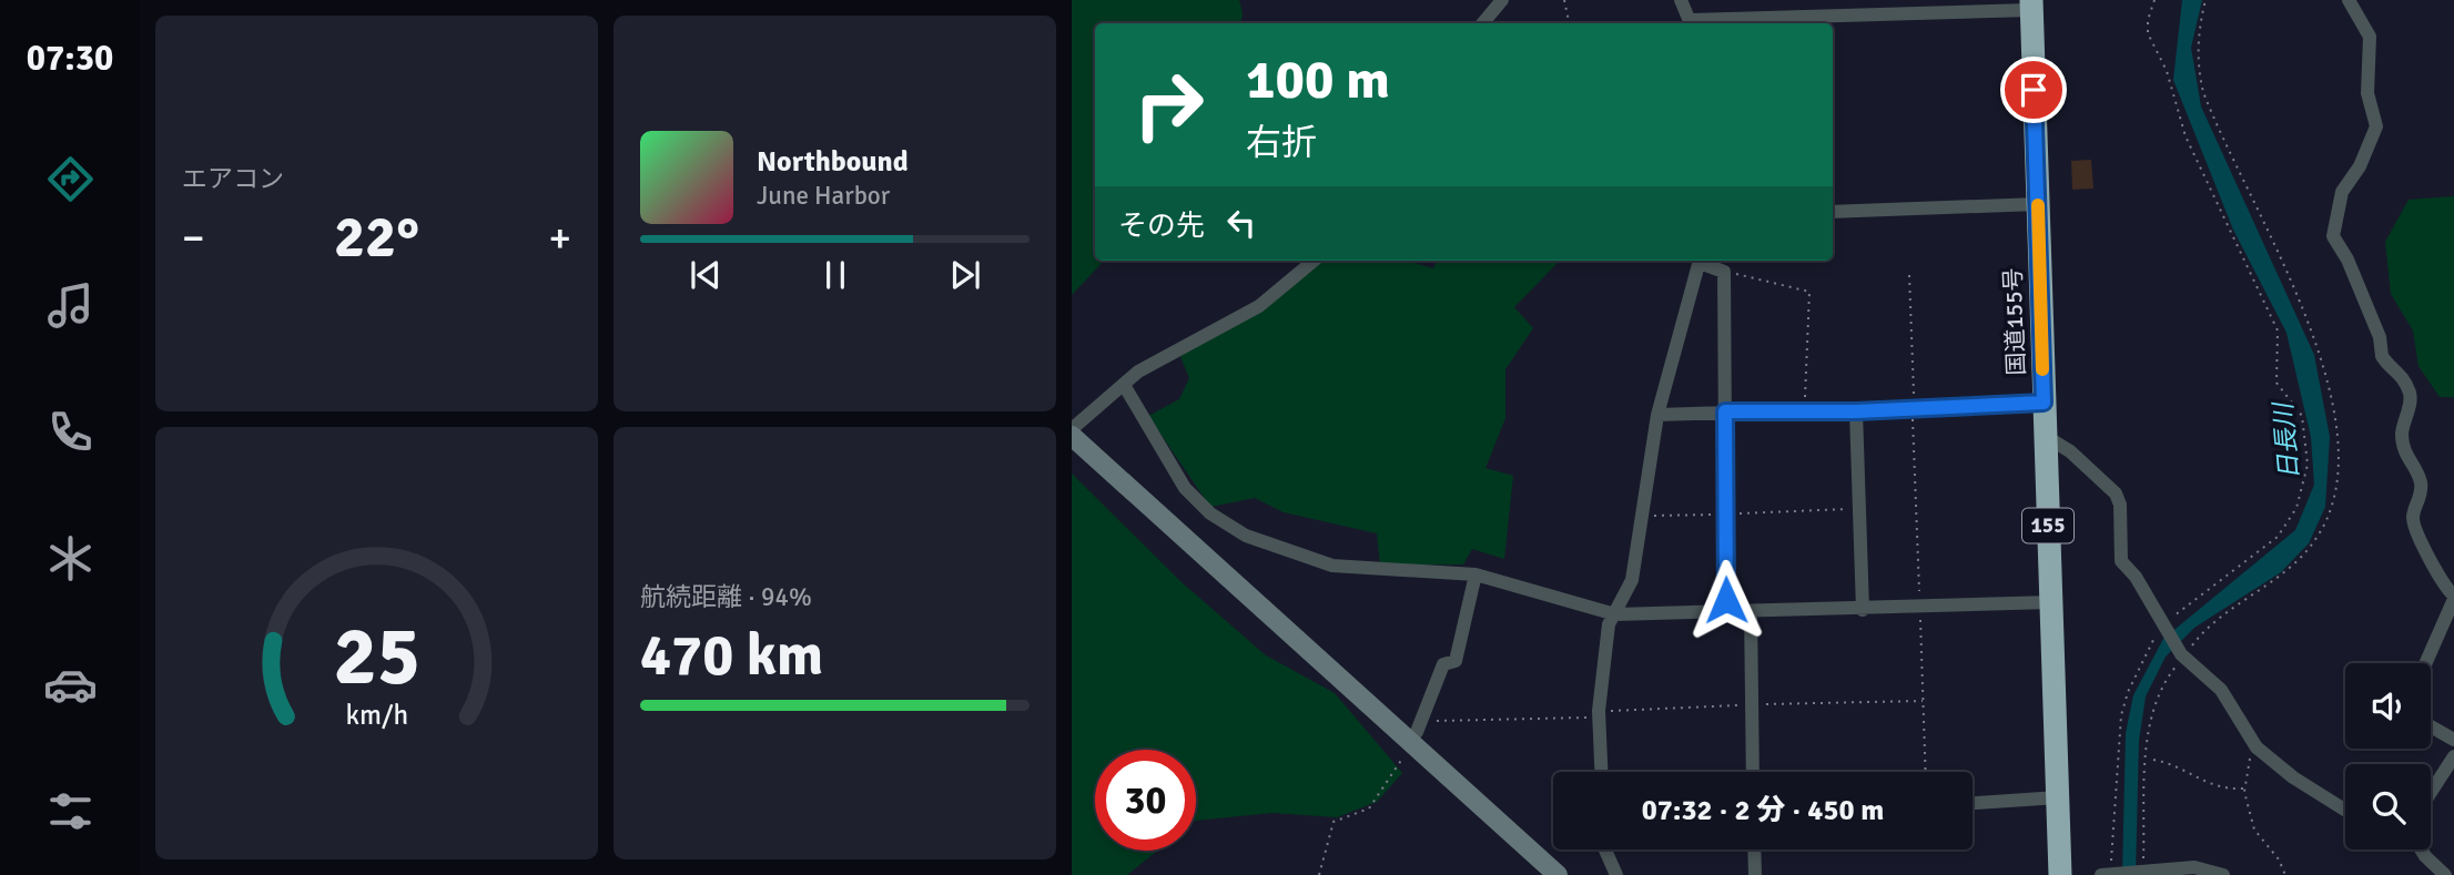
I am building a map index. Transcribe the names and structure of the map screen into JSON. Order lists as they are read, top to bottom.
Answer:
{
  "streets": {
    "highway": ["国道155号", "155"]
  },
  "water": ["日長川"],
  "page": {
    "tabs": "07:30",
    "tile": [
      "エアコン",
      ["航続距離 · 94%", "470 km"]
    ],
    "turn": ["100 m", "右折"],
    "song": ["Northbound", "June Harbor"],
    "then": "その先",
    "heat": ["−", "22°", "+"],
    "limit": "30",
    "trip": "07:32 · 2 分 · 450 m",
    "gauge": ["25", "km/h"]
  }
}
